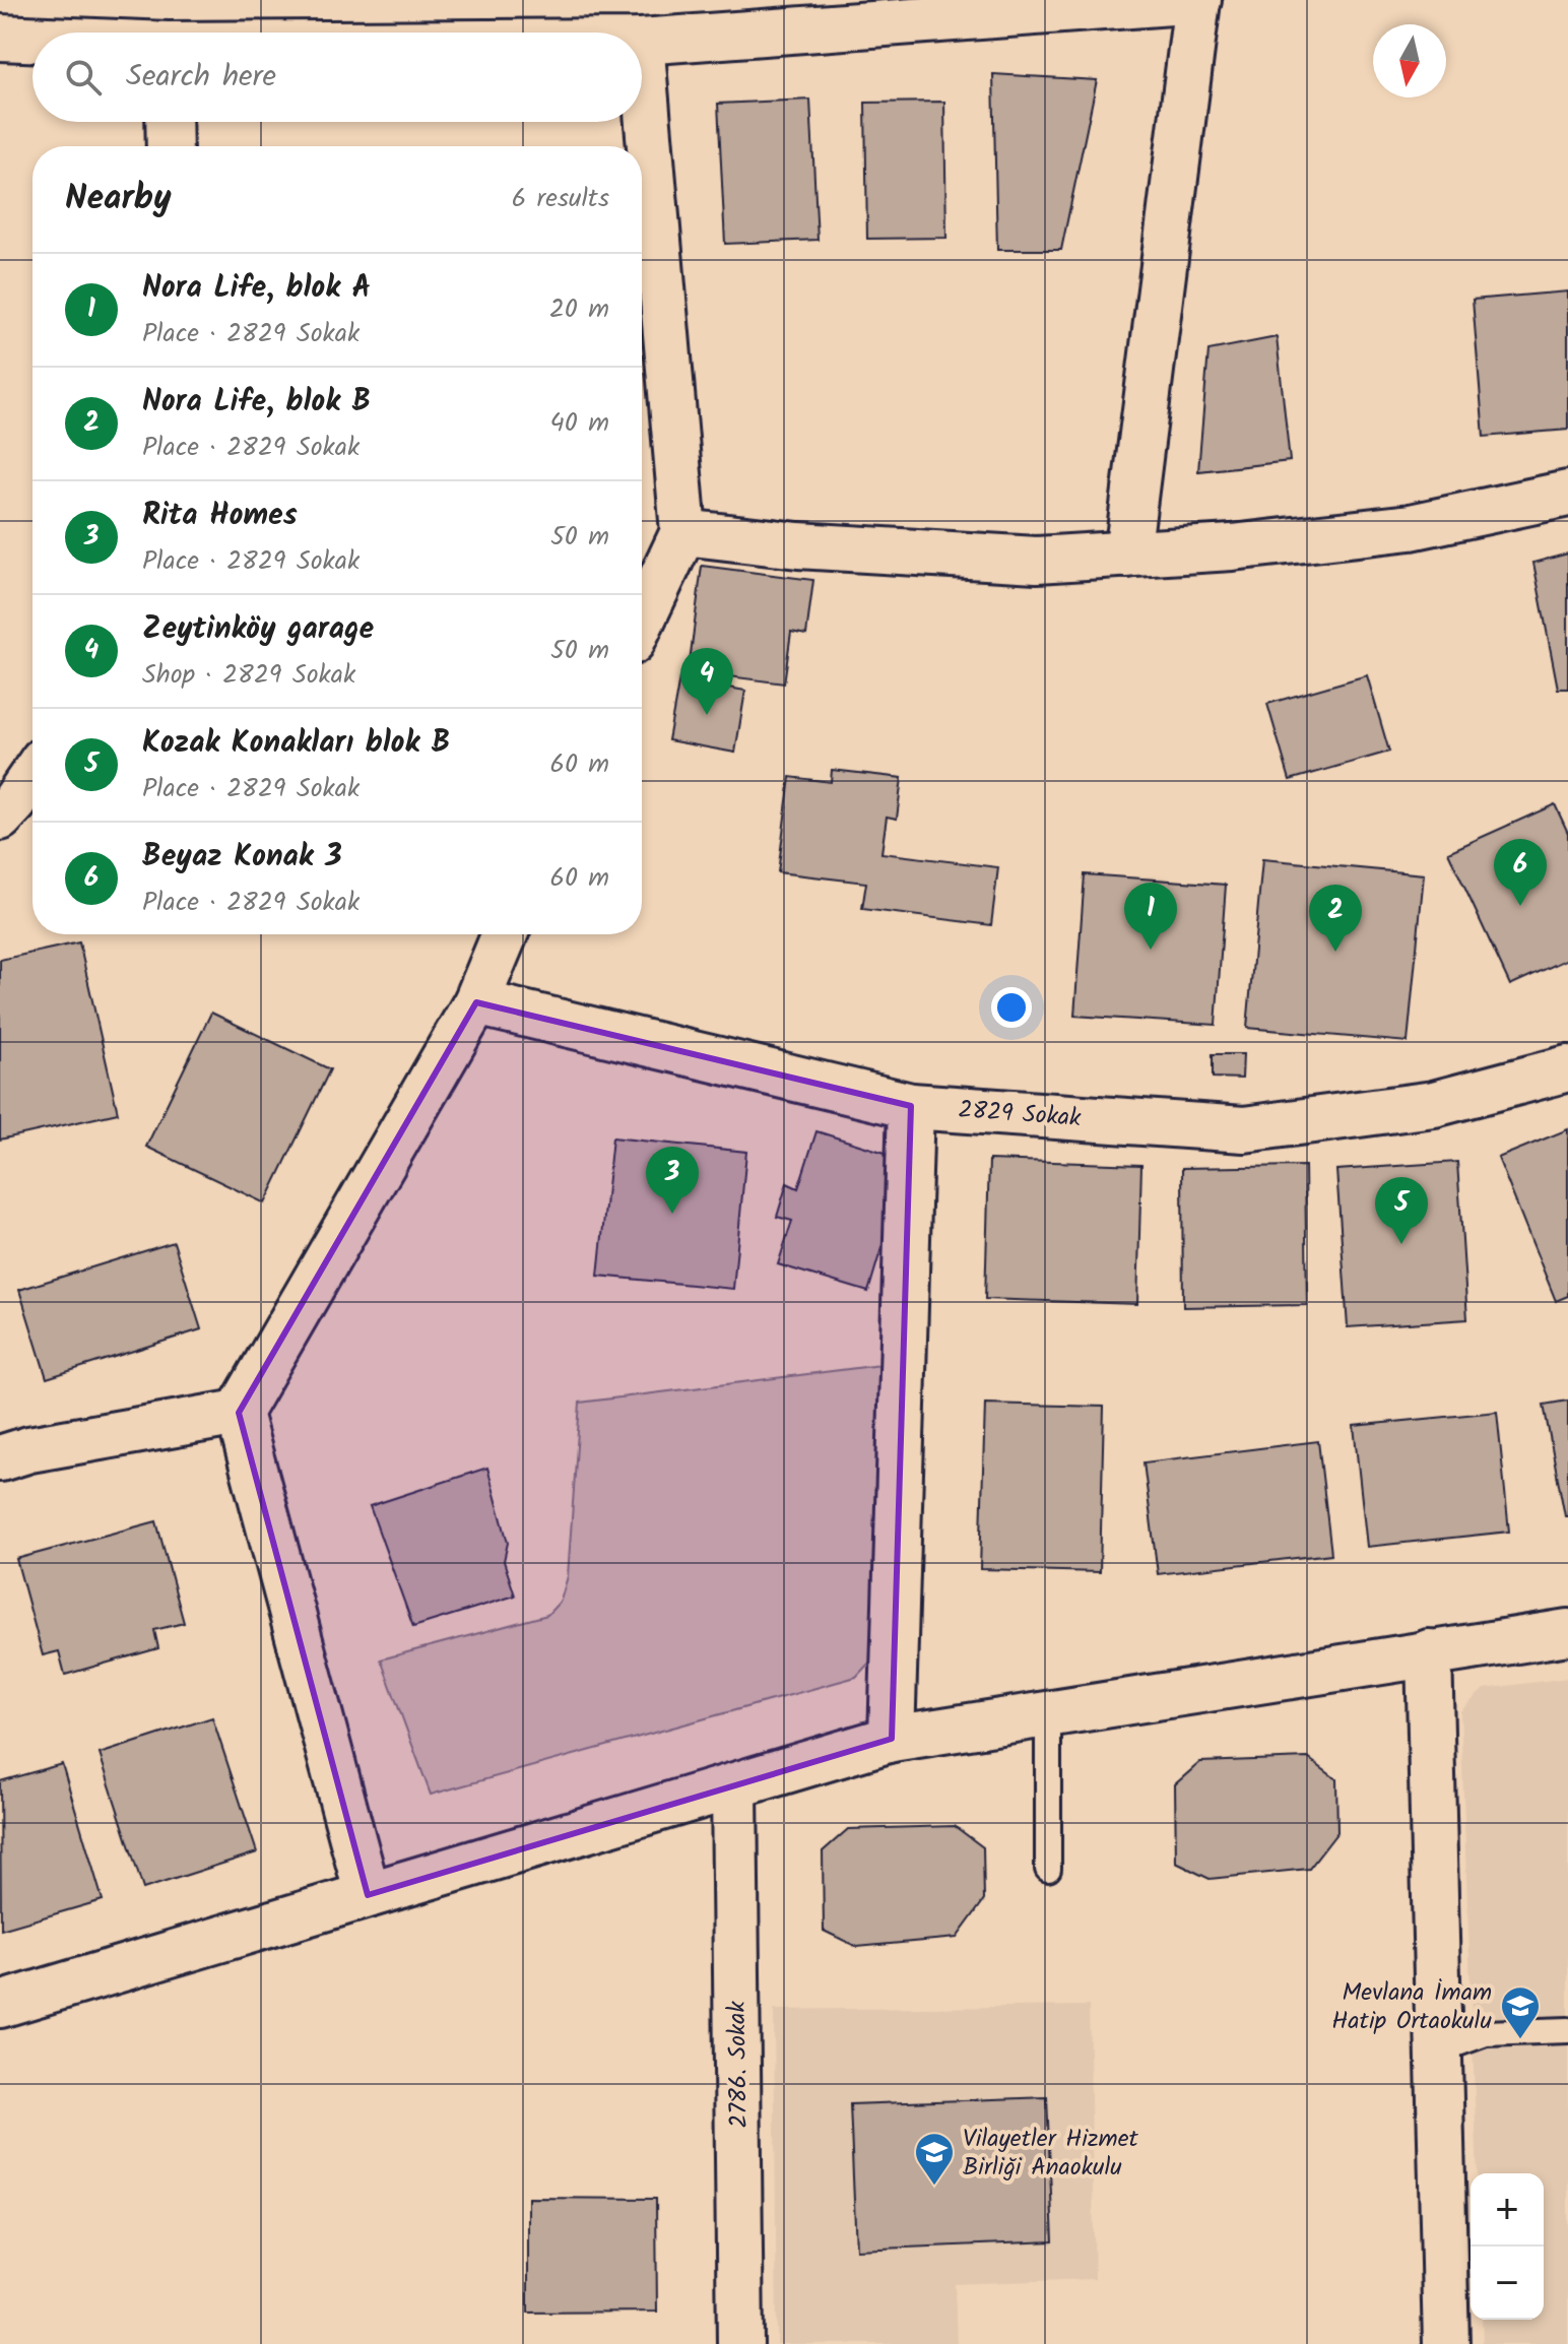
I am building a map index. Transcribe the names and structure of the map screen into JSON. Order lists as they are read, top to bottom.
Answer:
{
  "streets": {
    "street": ["2829 Sokak", "2786. Sokak"]
  },
  "places": {
    "school or university": ["Mevlana İmam Hatip Ortaokulu", "Vilayetler Hizmet Birliği Anaokulu"]
  },
  "north": "bottom",
  "page": {
    "search": "Search here",
    "heading": ["Nearby", "6 results"],
    "list": [
      {
        "mark": "1",
        "name": "Nora Life, blok A",
        "note": "Place · 2829 Sokak",
        "value": "20 m"
      },
      {
        "mark": "2",
        "name": "Nora Life, blok B",
        "note": "Place · 2829 Sokak",
        "value": "40 m"
      },
      {
        "mark": "3",
        "name": "Rita Homes",
        "note": "Place · 2829 Sokak",
        "value": "50 m"
      },
      {
        "mark": "4",
        "name": "Zeytinköy garage",
        "note": "Shop · 2829 Sokak",
        "value": "50 m"
      },
      {
        "mark": "5",
        "name": "Kozak Konakları blok B",
        "note": "Place · 2829 Sokak",
        "value": "60 m"
      },
      {
        "mark": "6",
        "name": "Beyaz Konak 3",
        "note": "Place · 2829 Sokak",
        "value": "60 m"
      }
    ],
    "pins": [
      "4",
      "6",
      "1",
      "2",
      "3",
      "5"
    ],
    "map_buttons": ["+", "−"]
  }
}
